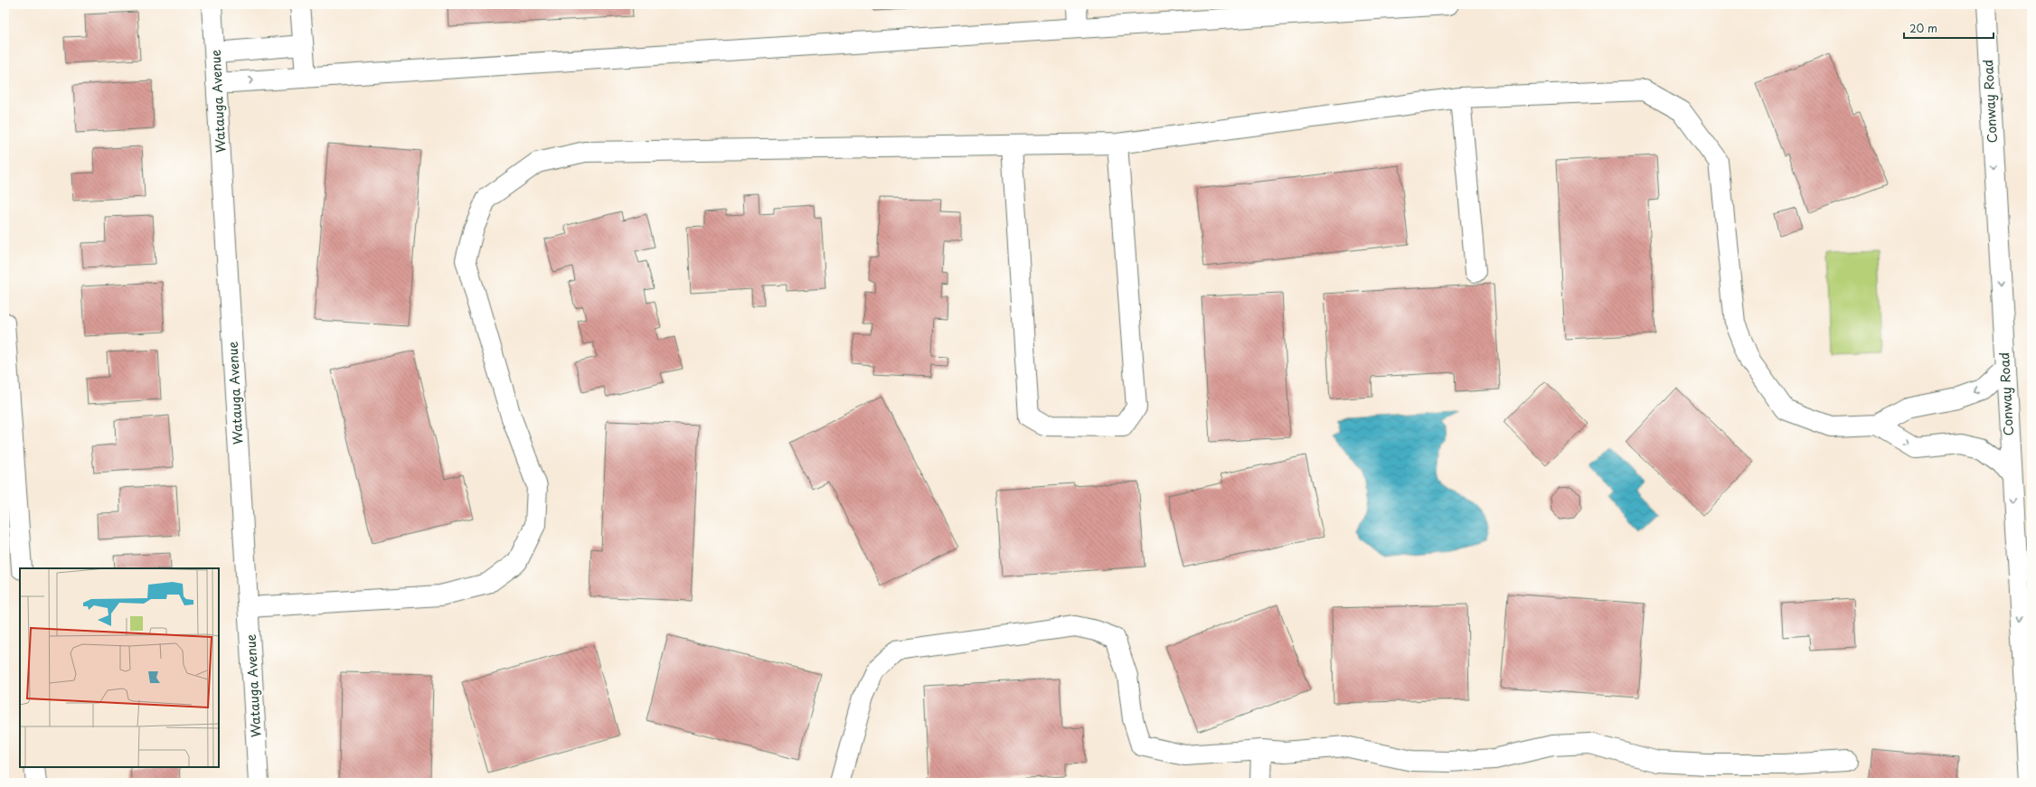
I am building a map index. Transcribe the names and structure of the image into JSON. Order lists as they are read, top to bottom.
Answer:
{
  "streets": {
    "street": ["Watauga Avenue", "Conway Road"]
  },
  "one_way": ["Conway Road"],
  "scale_bar": "20 m"
}
